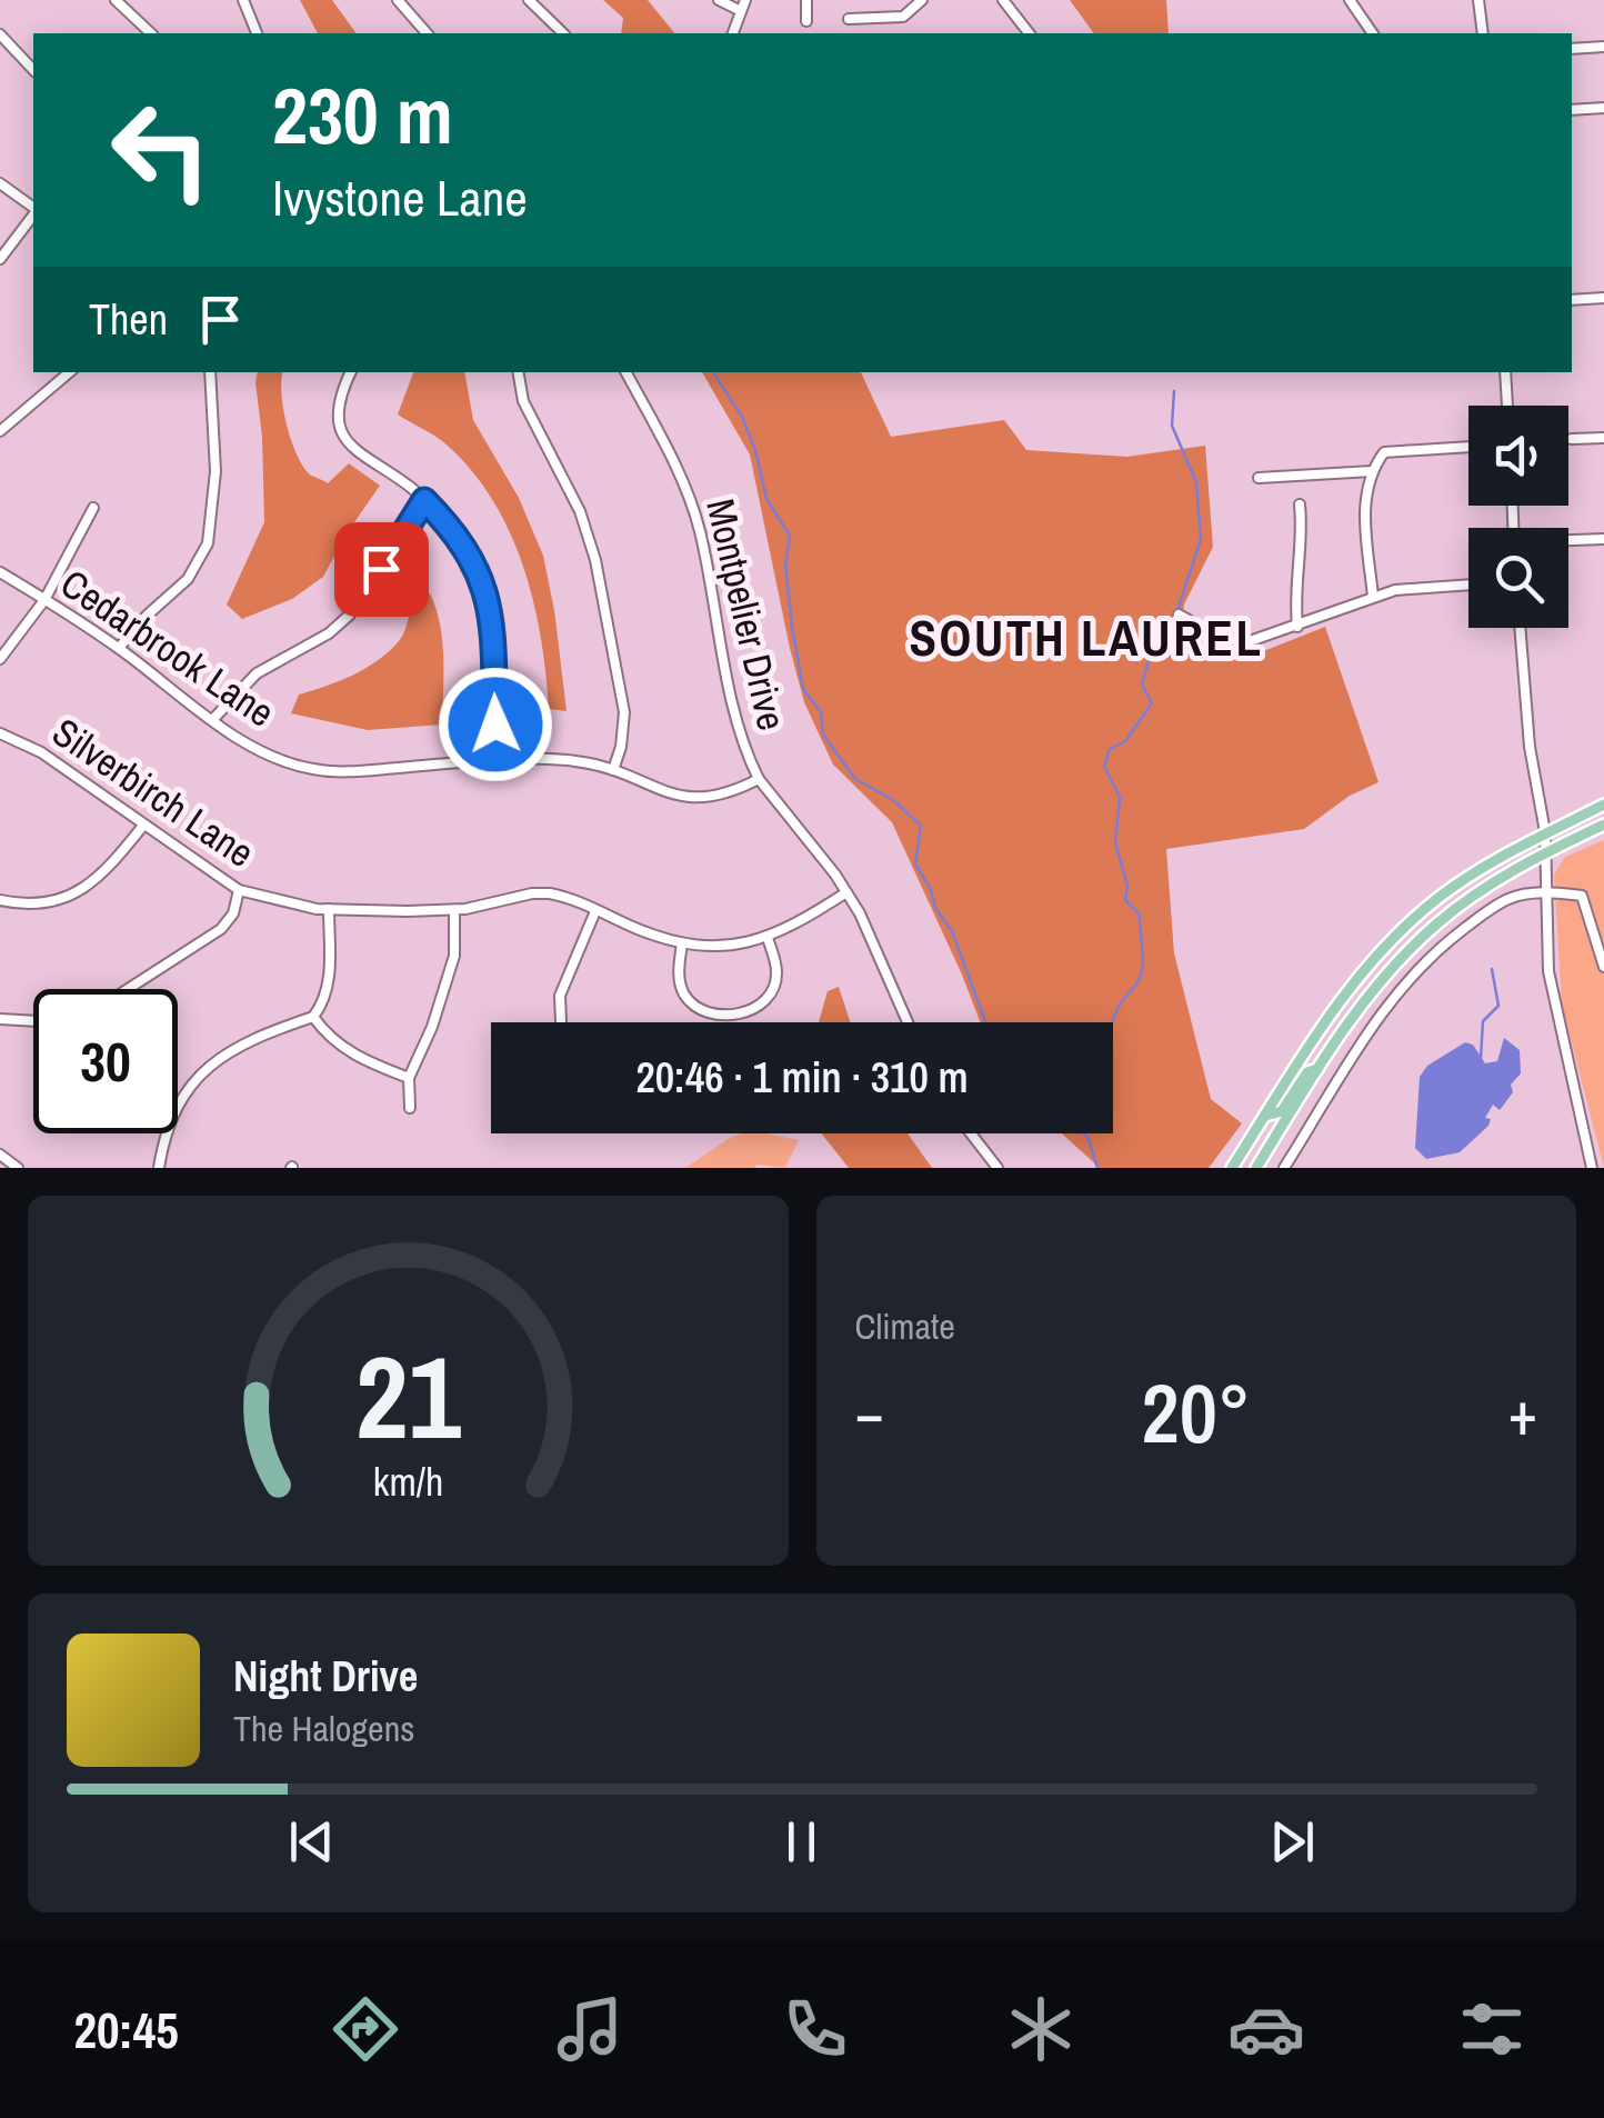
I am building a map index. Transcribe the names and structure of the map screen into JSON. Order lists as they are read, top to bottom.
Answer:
{
  "streets": {
    "street": ["Montpelier Drive", "Cedarbrook Lane", "Silverbirch Lane"]
  },
  "crossings": [
    ["Montpelier Drive", "Cedarbrook Lane"],
    ["Montpelier Drive", "Silverbirch Lane"]
  ],
  "districts": ["SOUTH LAUREL"],
  "page": {
    "turn": ["230 m", "Ivystone Lane"],
    "then": "Then",
    "limit": "30",
    "trip": "20:46 · 1 min · 310 m",
    "tile": "Climate",
    "heat": ["−", "20°", "+"],
    "song": ["Night Drive", "The Halogens"],
    "tabs": "20:45",
    "gauge": ["21", "km/h"]
  }
}
